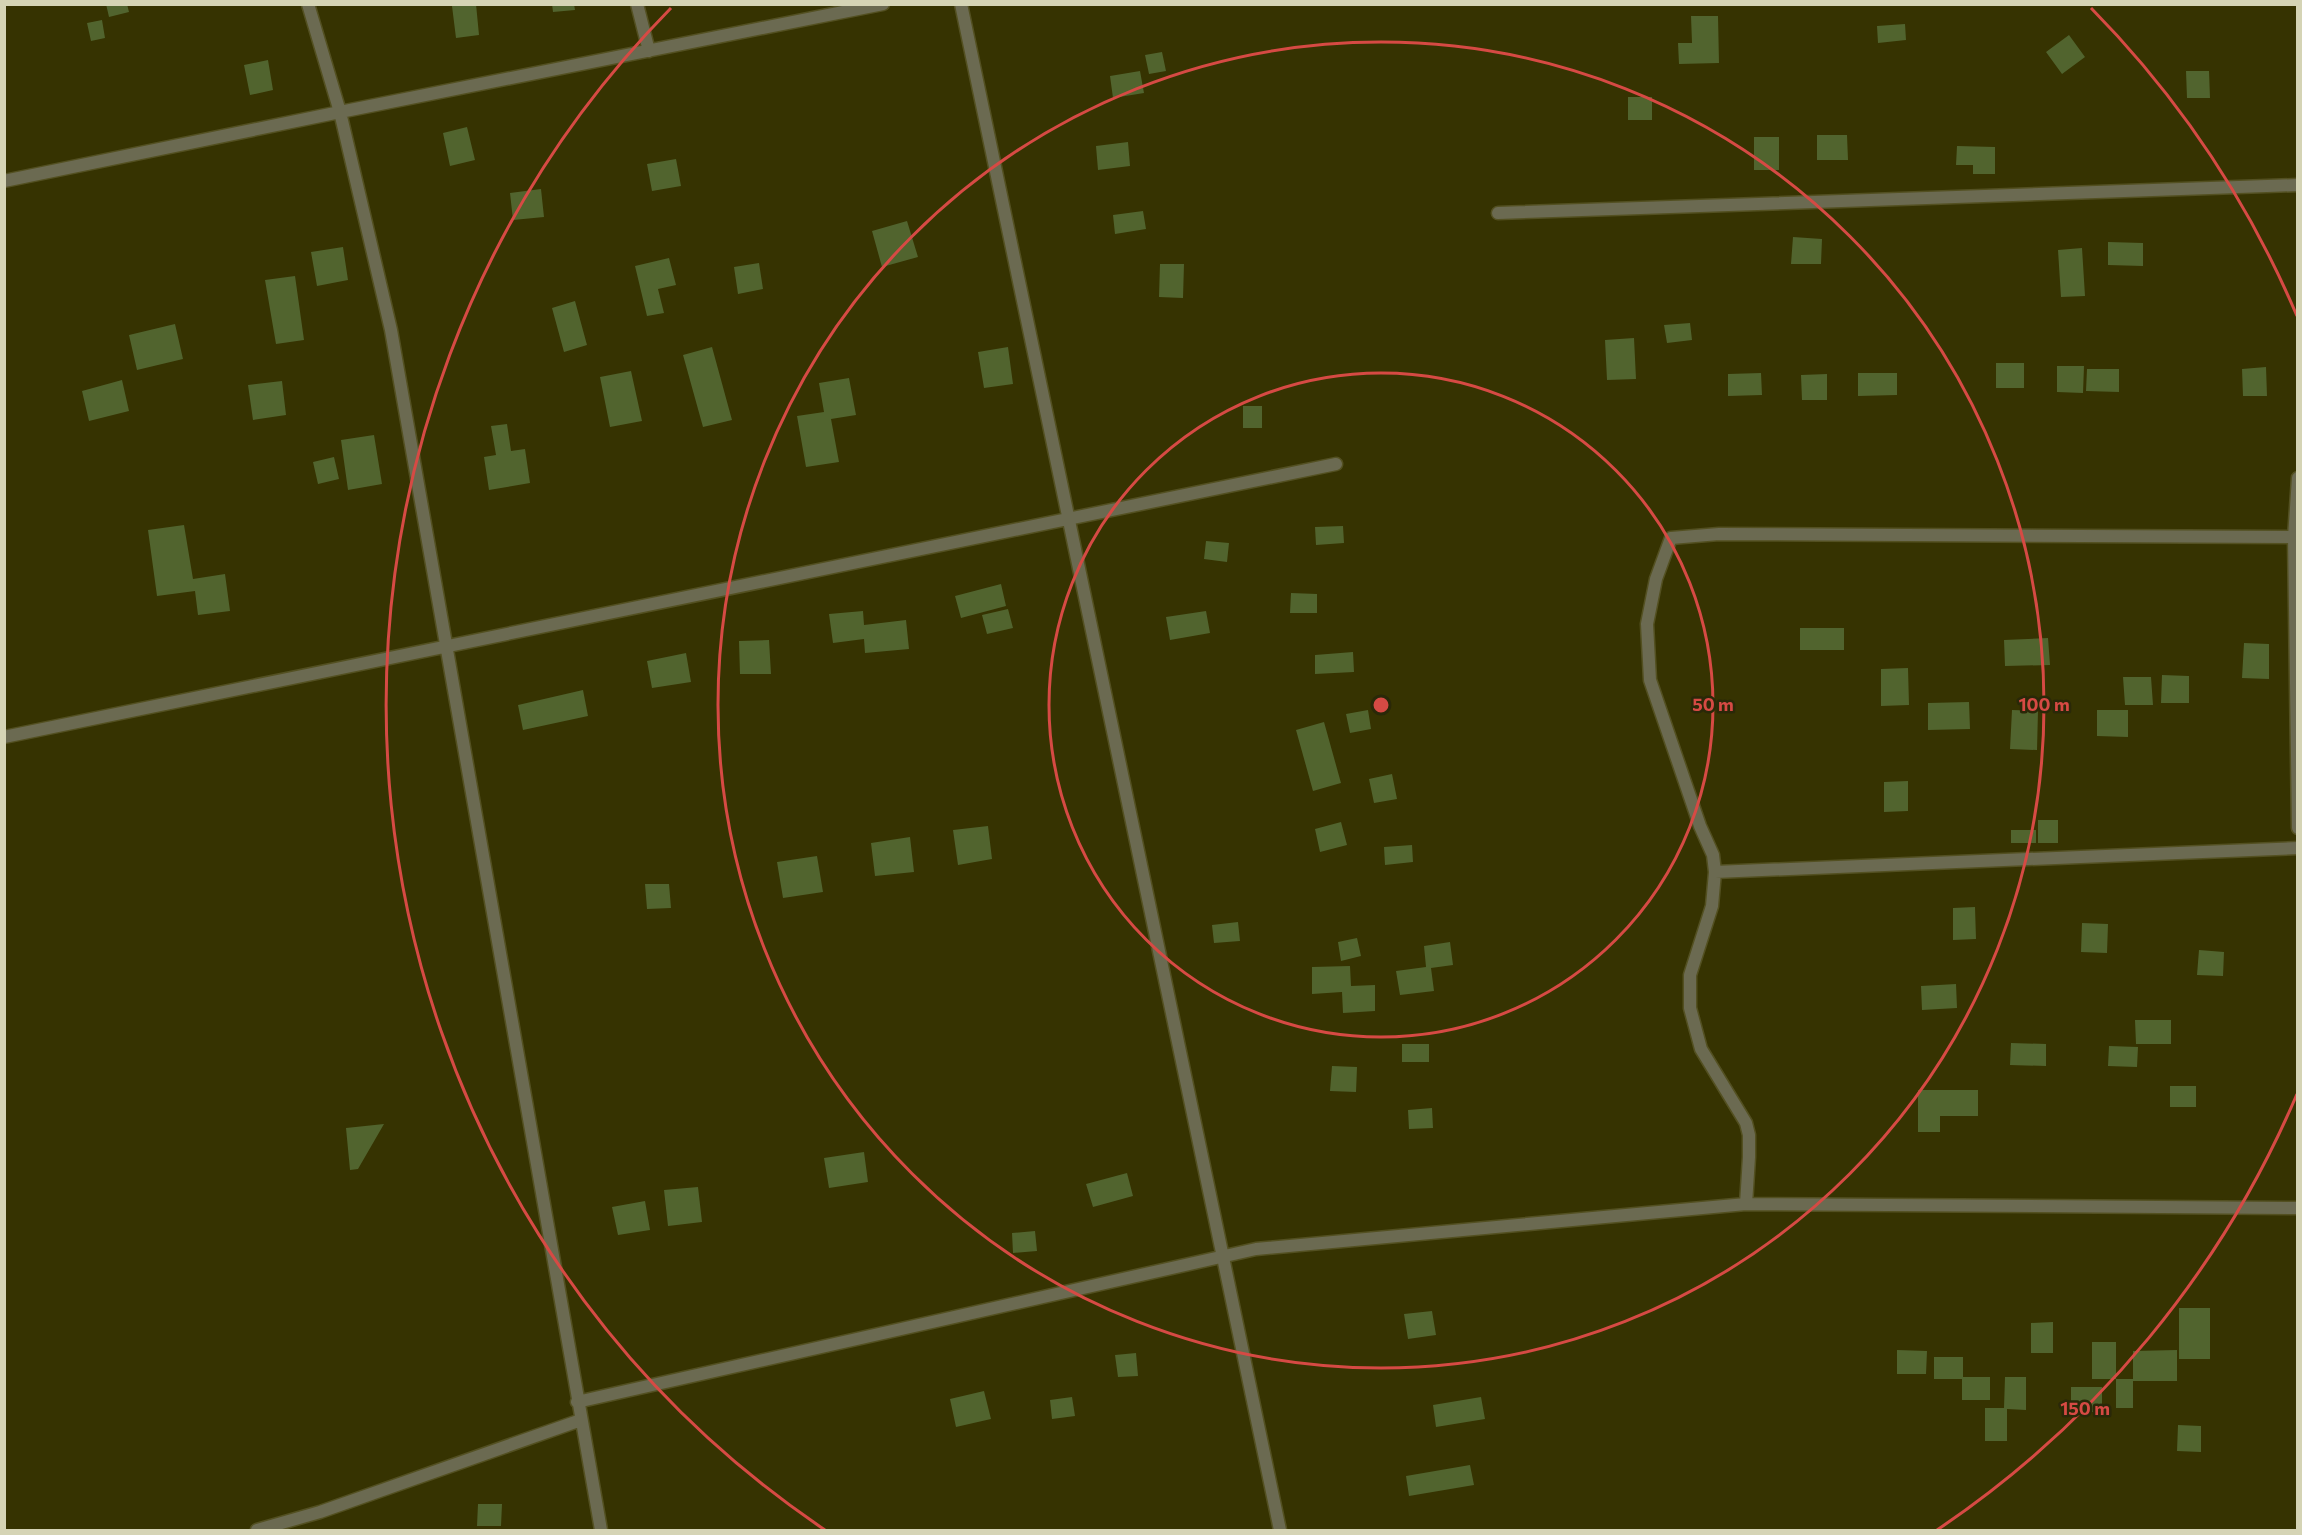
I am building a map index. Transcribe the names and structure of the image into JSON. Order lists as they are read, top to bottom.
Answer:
{
  "rings": ["50 m", "100 m", "150 m"]
}
